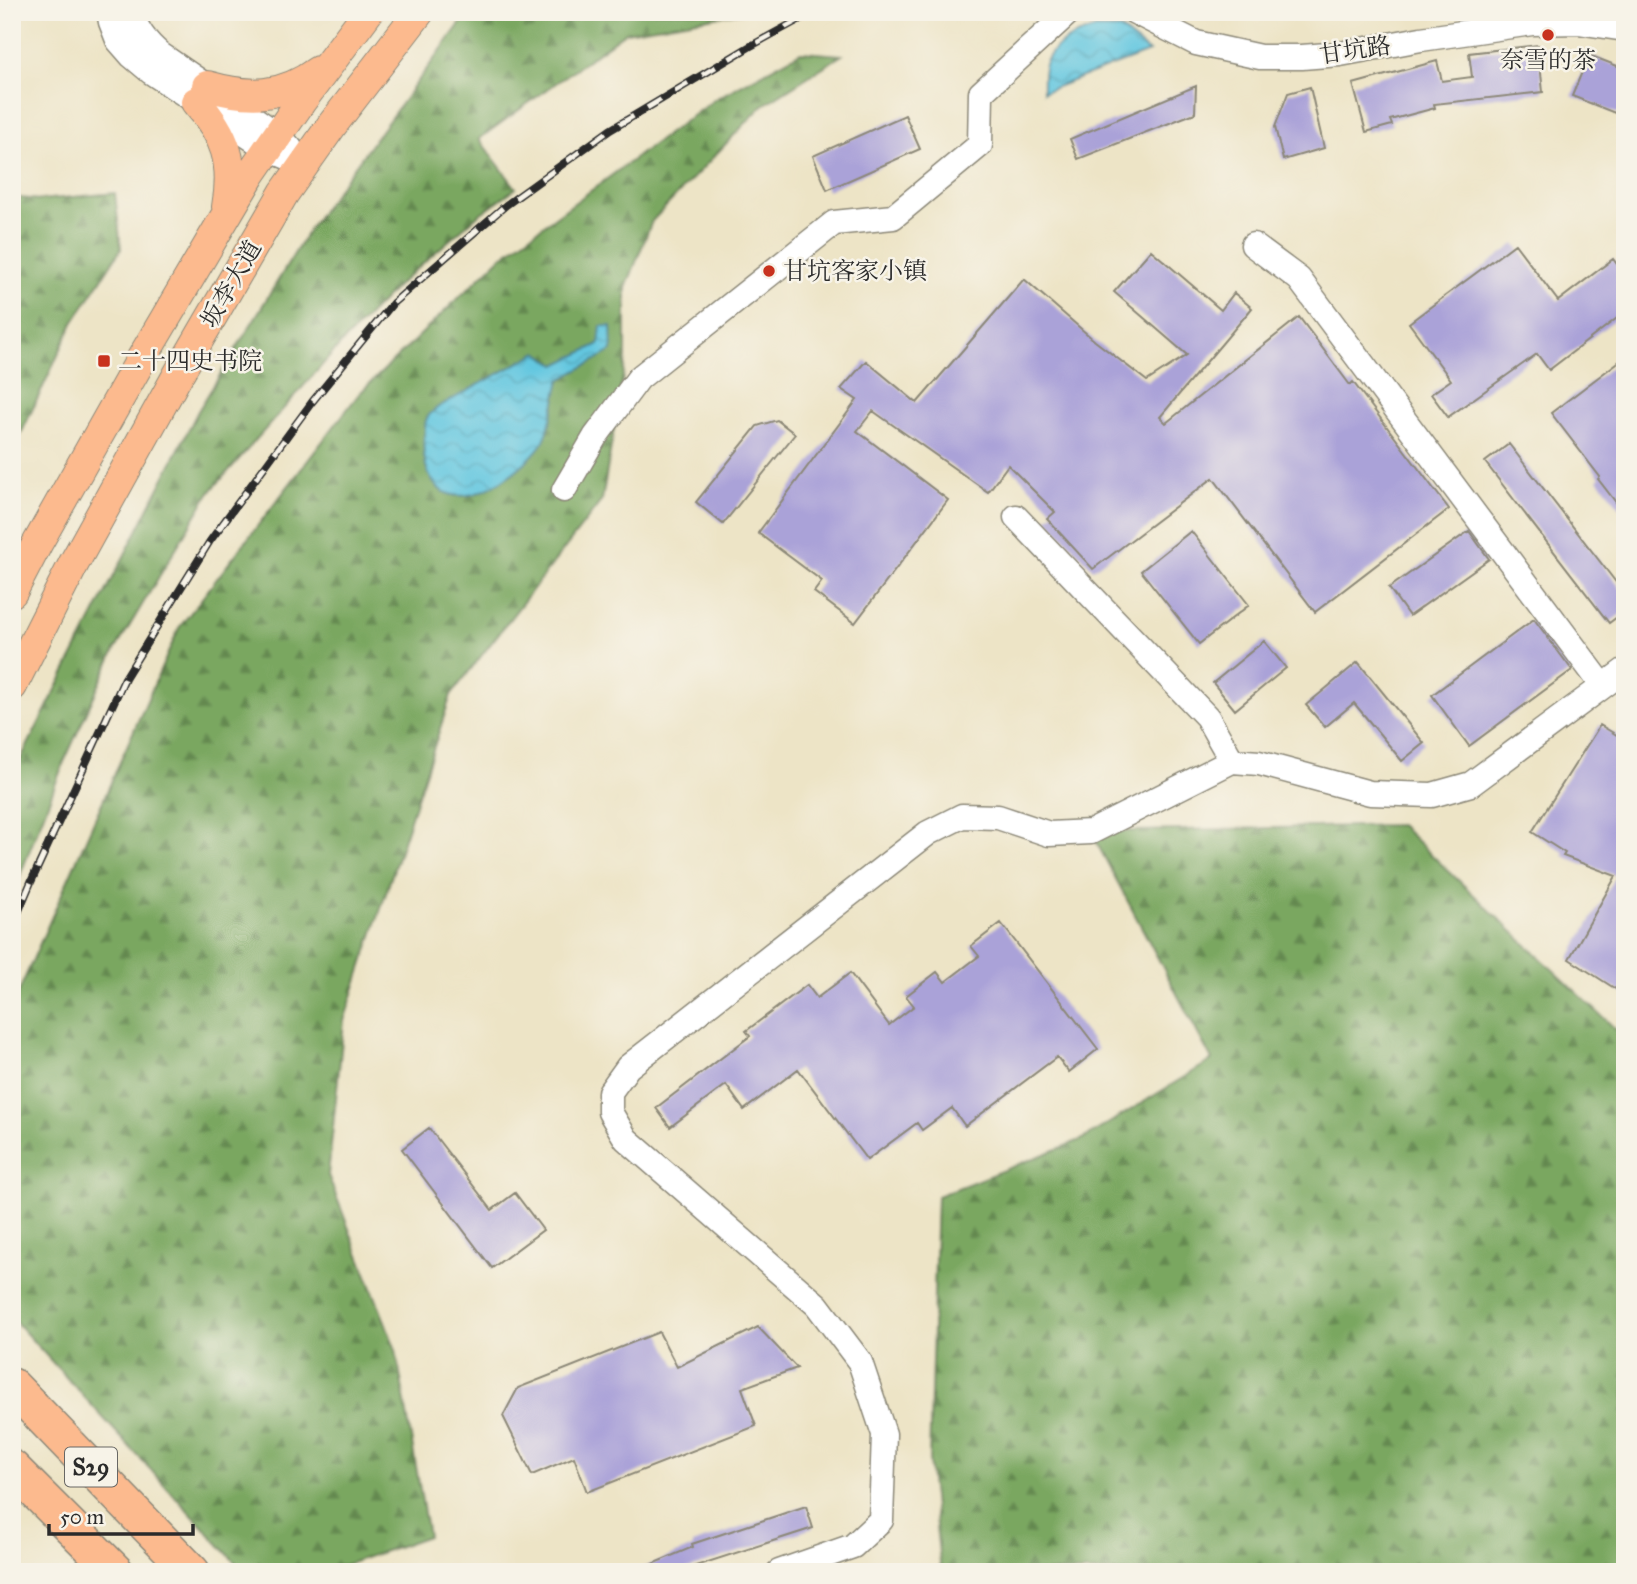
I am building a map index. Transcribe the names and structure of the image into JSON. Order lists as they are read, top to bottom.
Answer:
{
  "streets": {
    "highway": ["S29"],
    "main road": ["坂李大道"],
    "street": ["甘坑路"]
  },
  "places": {
    "other": ["奈雪的茶", "甘坑客家小镇"],
    "transit": ["二十四史书院"]
  },
  "scale_bar": "50 m"
}
